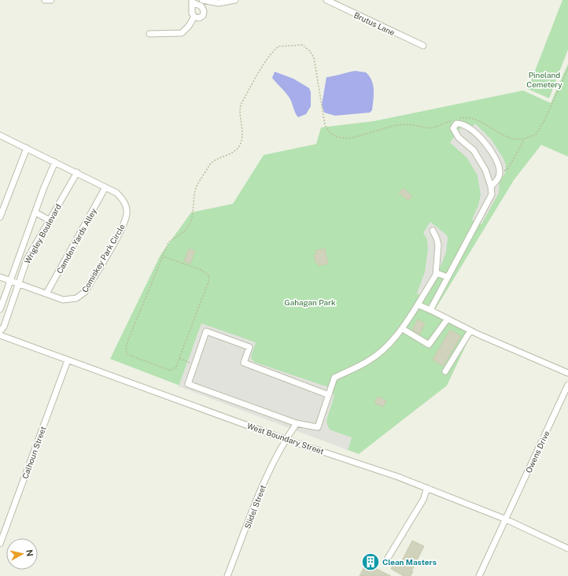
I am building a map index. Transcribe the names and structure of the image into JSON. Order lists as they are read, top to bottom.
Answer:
{
  "streets": {
    "street": [
      "Brutus Lane",
      "Wrigley Boulevard",
      "Camden Yards Alley",
      "Comiskey Park Circle",
      "West Boundary Street",
      "Owens Drive",
      "Calhoun Street",
      "Slidel Street"
    ]
  },
  "crossings": [
    ["Wrigley Boulevard", "Comiskey Park Circle"],
    ["Camden Yards Alley", "Comiskey Park Circle"],
    ["West Boundary Street", "Owens Drive"],
    ["West Boundary Street", "Calhoun Street"],
    ["West Boundary Street", "Slidel Street"]
  ],
  "parks": ["Pineland Cemetery", "Gahagan Park"],
  "places": {
    "building": ["Clean Masters"]
  },
  "north": "right"
}
